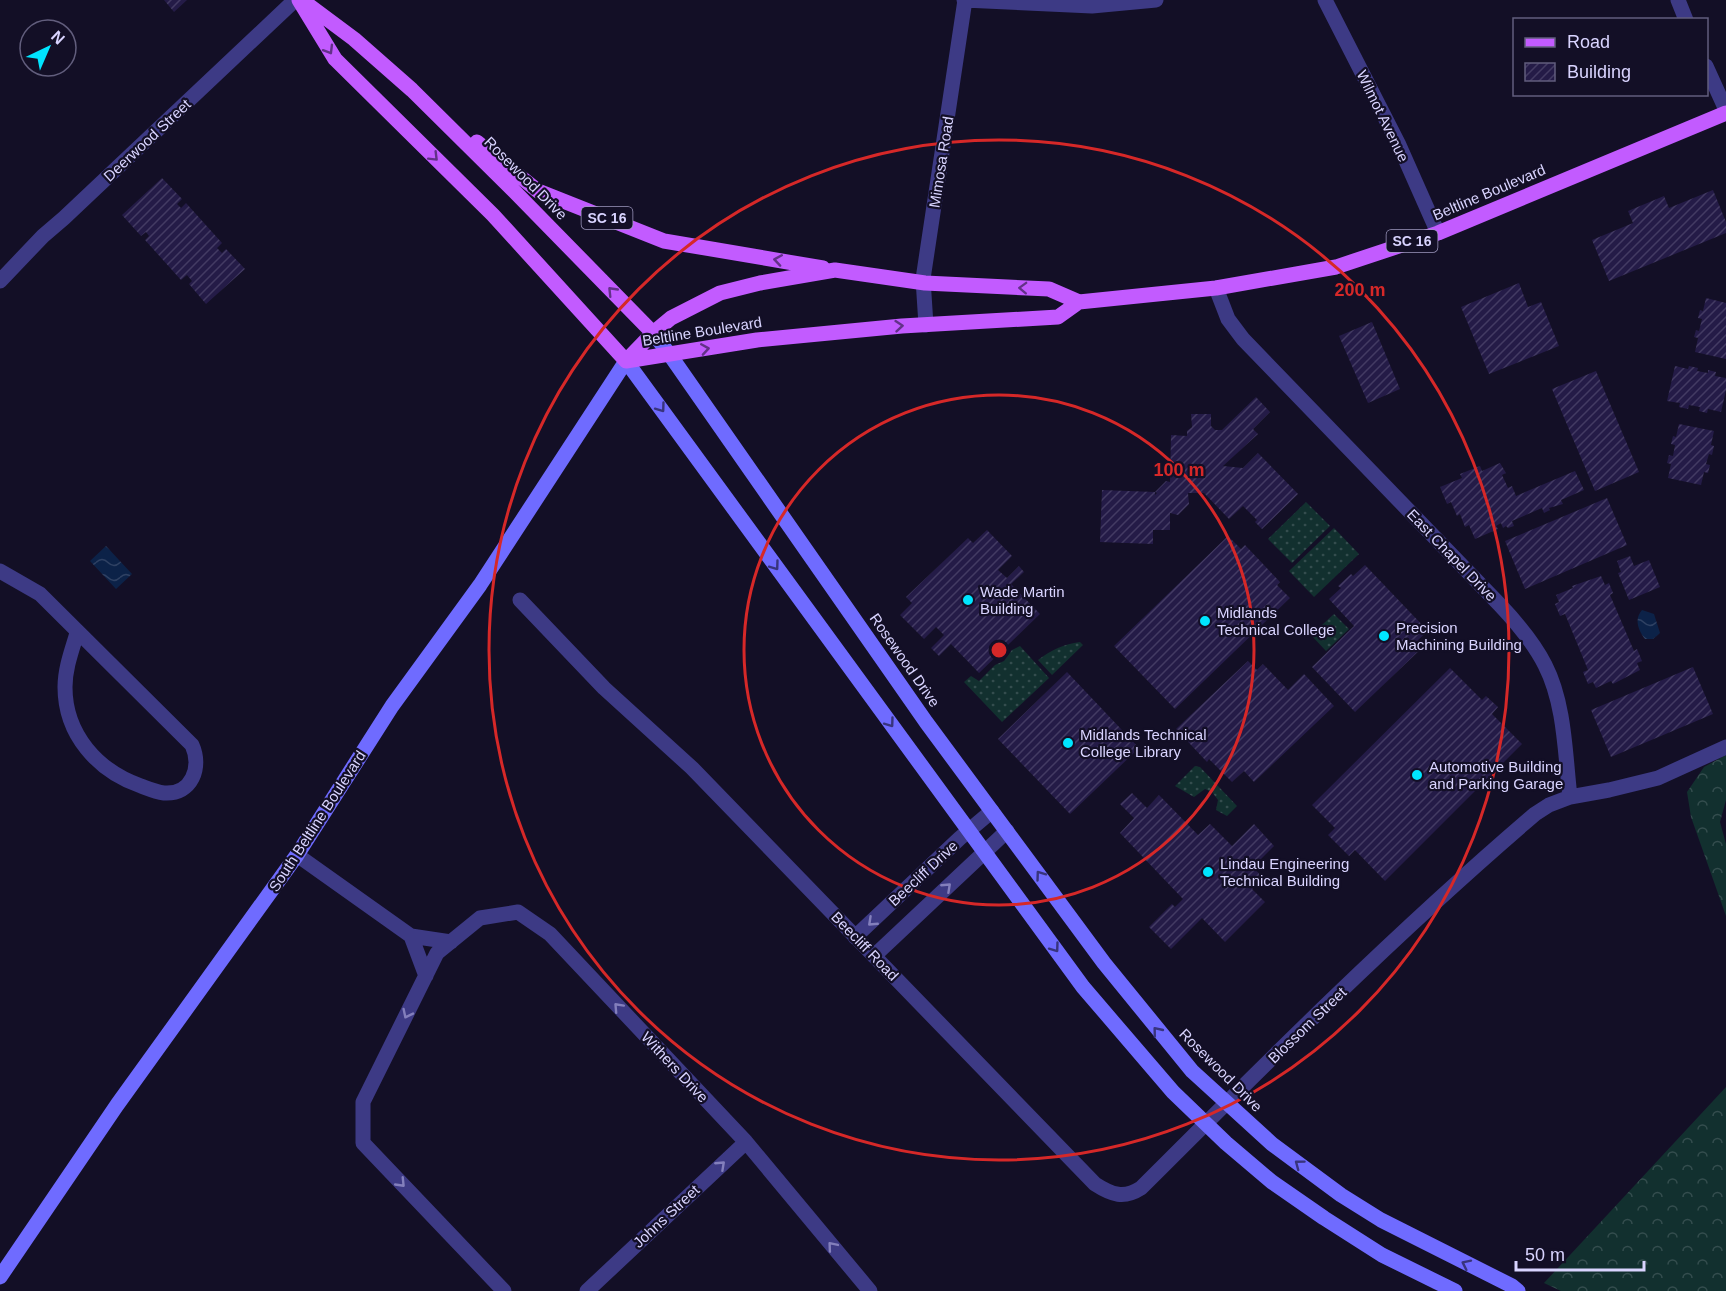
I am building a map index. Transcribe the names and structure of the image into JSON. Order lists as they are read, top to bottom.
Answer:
{
  "streets": {
    "main road": [
      "Rosewood Drive",
      "Beltline Boulevard",
      "SC 16",
      "South Beltline Boulevard"
    ],
    "street": [
      "Wilmot Avenue",
      "Deerwood Street",
      "Mimosa Road",
      "East Chapel Drive",
      "Beecliff Drive",
      "Beecliff Road",
      "Blossom Street",
      "Withers Drive",
      "Johns Street"
    ]
  },
  "crossings": [
    ["Wilmot Avenue", "Beltline Boulevard"],
    ["Deerwood Street", "Rosewood Drive"],
    ["Mimosa Road", "Beltline Boulevard"],
    ["Rosewood Drive", "Beltline Boulevard"],
    ["Rosewood Drive", "SC 16"],
    ["Rosewood Drive", "Beecliff Drive"],
    ["Rosewood Drive", "Beecliff Road"],
    ["Rosewood Drive", "Blossom Street"],
    ["Beltline Boulevard", "SC 16"],
    ["Beltline Boulevard", "East Chapel Drive"],
    ["Beltline Boulevard", "South Beltline Boulevard"],
    ["East Chapel Drive", "Blossom Street"],
    ["Beecliff Drive", "Beecliff Road"],
    ["Beecliff Road", "Blossom Street"],
    ["Withers Drive", "Johns Street"]
  ],
  "one_way": ["Johns Street"],
  "places": [
    "Wade Martin Building",
    "Midlands Technical College",
    "Precision Machining Building",
    "Midlands Technical College Library",
    "Automotive Building and Parking Garage",
    "Lindau Engineering Technical Building"
  ],
  "legend": ["Road", "Building"],
  "scale_bar": "50 m",
  "north": "top right",
  "rings": ["200 m", "100 m"]
}
